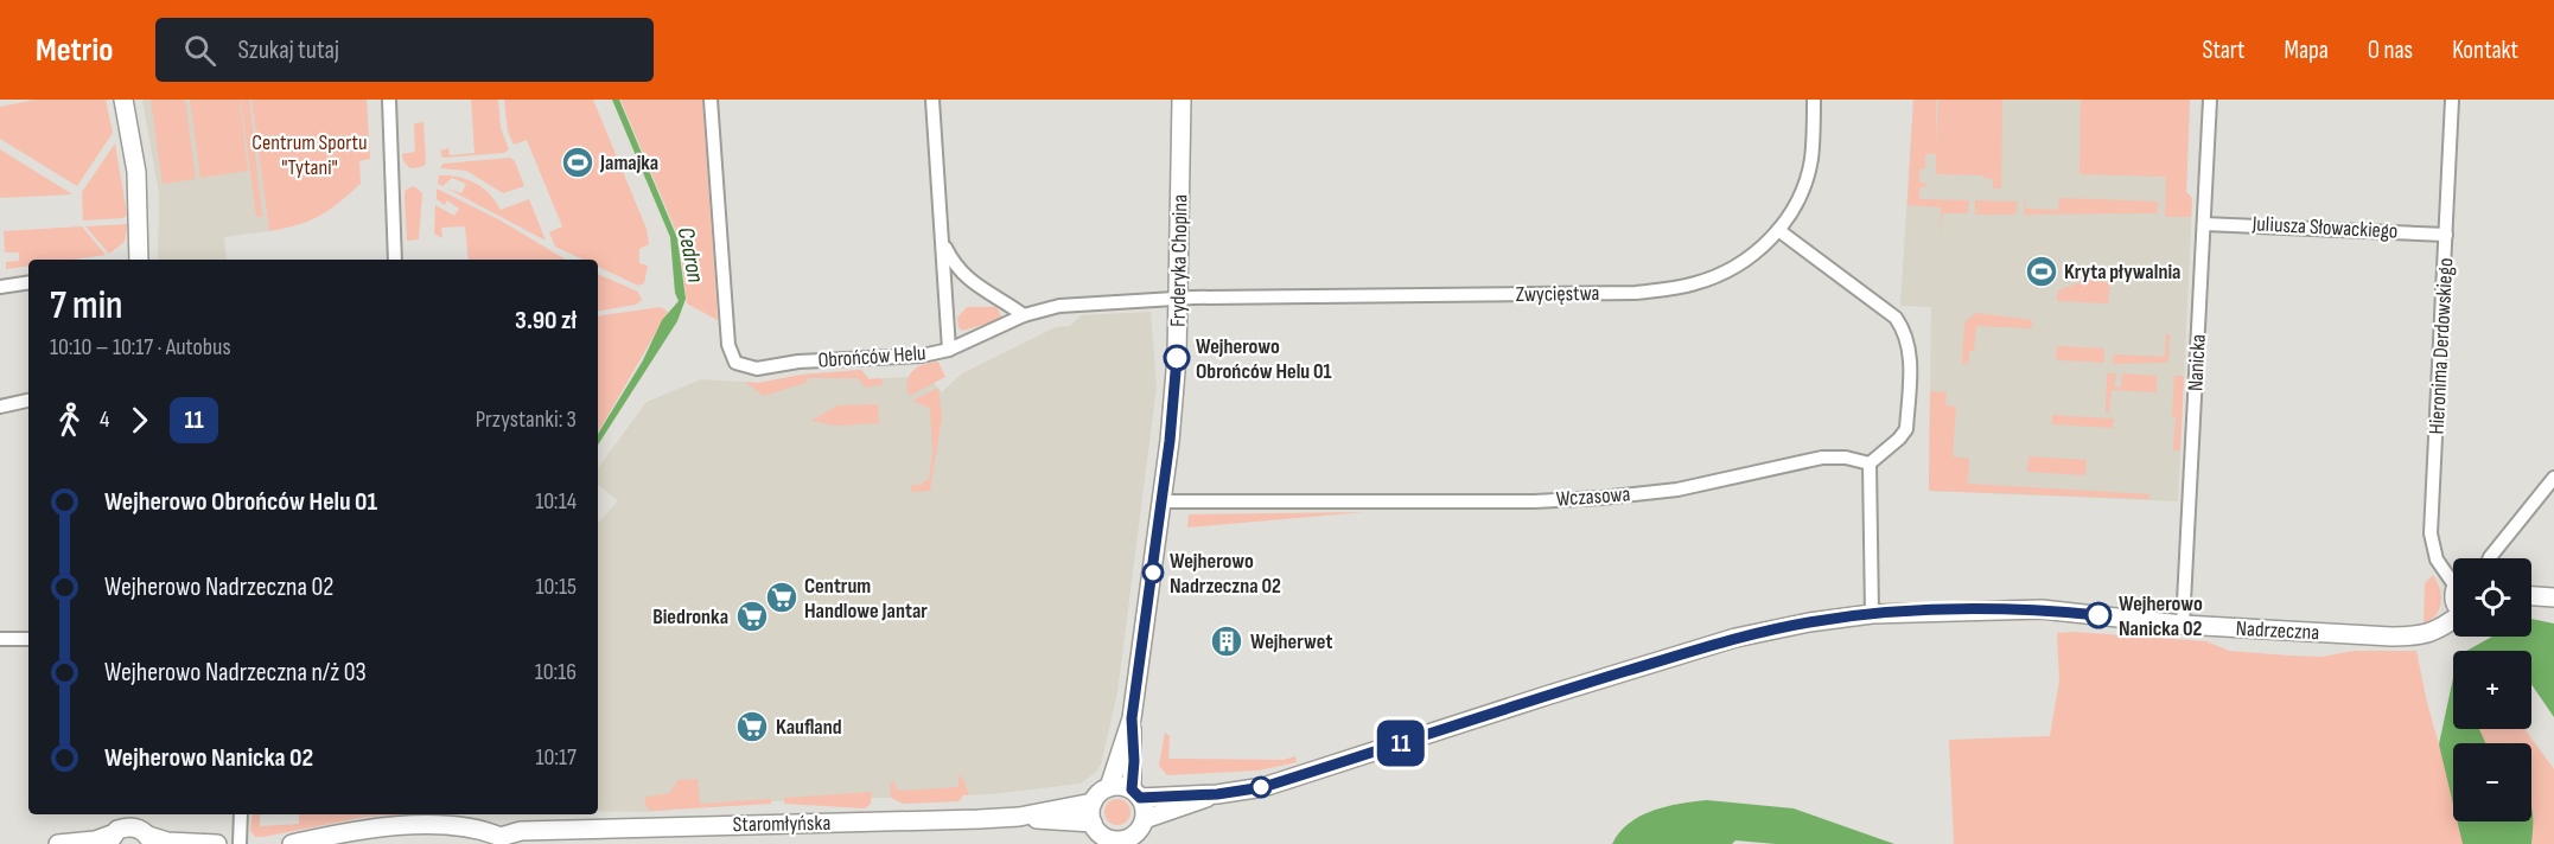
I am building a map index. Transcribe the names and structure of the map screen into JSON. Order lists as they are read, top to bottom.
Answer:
{
  "streets": {
    "main road": ["Fryderyka Chopina", "Nadrzeczna", "Staromłyńska"],
    "street": [
      "Juliusza Słowackiego",
      "Zwycięstwa",
      "Hieronima Derdowskiego",
      "Obrońców Helu",
      "Nanicka",
      "Wczasowa"
    ]
  },
  "crossings": [
    ["Juliusza Słowackiego", "Hieronima Derdowskiego"],
    ["Juliusza Słowackiego", "Nanicka"],
    ["Fryderyka Chopina", "Zwycięstwa"],
    ["Fryderyka Chopina", "Obrońców Helu"],
    ["Fryderyka Chopina", "Wczasowa"],
    ["Fryderyka Chopina", "Nadrzeczna"],
    ["Fryderyka Chopina", "Staromłyńska"],
    ["Zwycięstwa", "Obrońców Helu"],
    ["Nanicka", "Nadrzeczna"],
    ["Nadrzeczna", "Staromłyńska"]
  ],
  "water": ["Cedron"],
  "parks": ["Centrum Sportu \"Tytani\""],
  "places": {
    "sports": ["Jamajka", "Kryta pływalnia"],
    "other": ["Wejherowo Obrońców Helu 01", "Wejherowo Nadrzeczna 02", "Wejherowo Nanicka 02"],
    "supermarket": ["Centrum Handlowe Jantar", "Biedronka", "Kaufland"],
    "building": ["Wejherwet"]
  },
  "lines": ["bus line 11"],
  "page": {
    "header": "Metrio",
    "search": "Szukaj tutaj",
    "nav": [
      "Start",
      "Mapa",
      "O nas",
      "Kontakt"
    ],
    "on_map": "11",
    "heading": ["7 min", "10:10 – 10:17 · Autobus", "3.90 zł"],
    "legs": ["4", "11", "Przystanki: 3"],
    "list": [
      {
        "name": "Wejherowo Obrońców Helu 01",
        "value": "10:14"
      },
      {
        "name": "Wejherowo Nadrzeczna 02",
        "value": "10:15"
      },
      {
        "name": "Wejherowo Nadrzeczna n/ż 03",
        "value": "10:16"
      },
      {
        "name": "Wejherowo Nanicka 02",
        "value": "10:17"
      }
    ],
    "map_buttons": ["+", "−"]
  }
}
